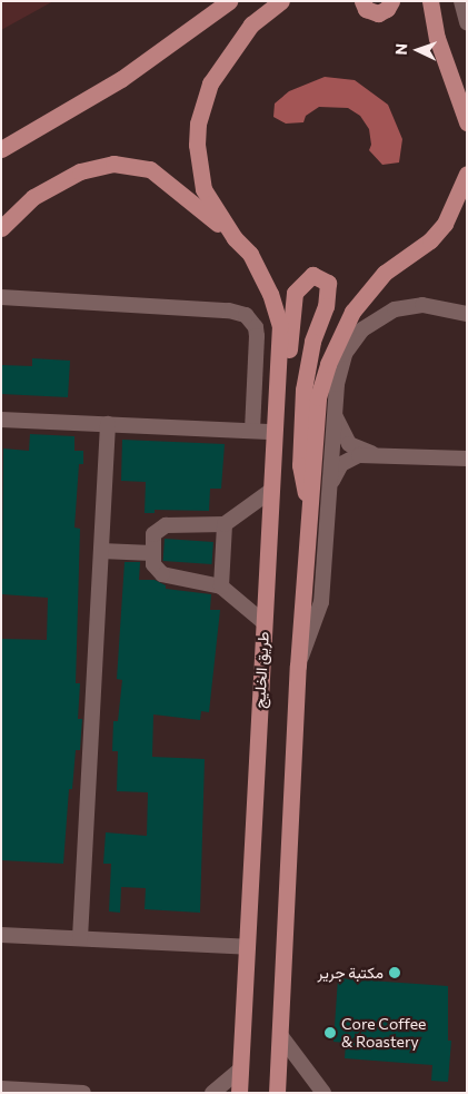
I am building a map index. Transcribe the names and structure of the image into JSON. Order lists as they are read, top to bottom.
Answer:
{
  "streets": {
    "main road": ["طريق الخليج"]
  },
  "places": ["مكتبة جرير", "Core Coffee & Roastery"],
  "north": "left"
}
